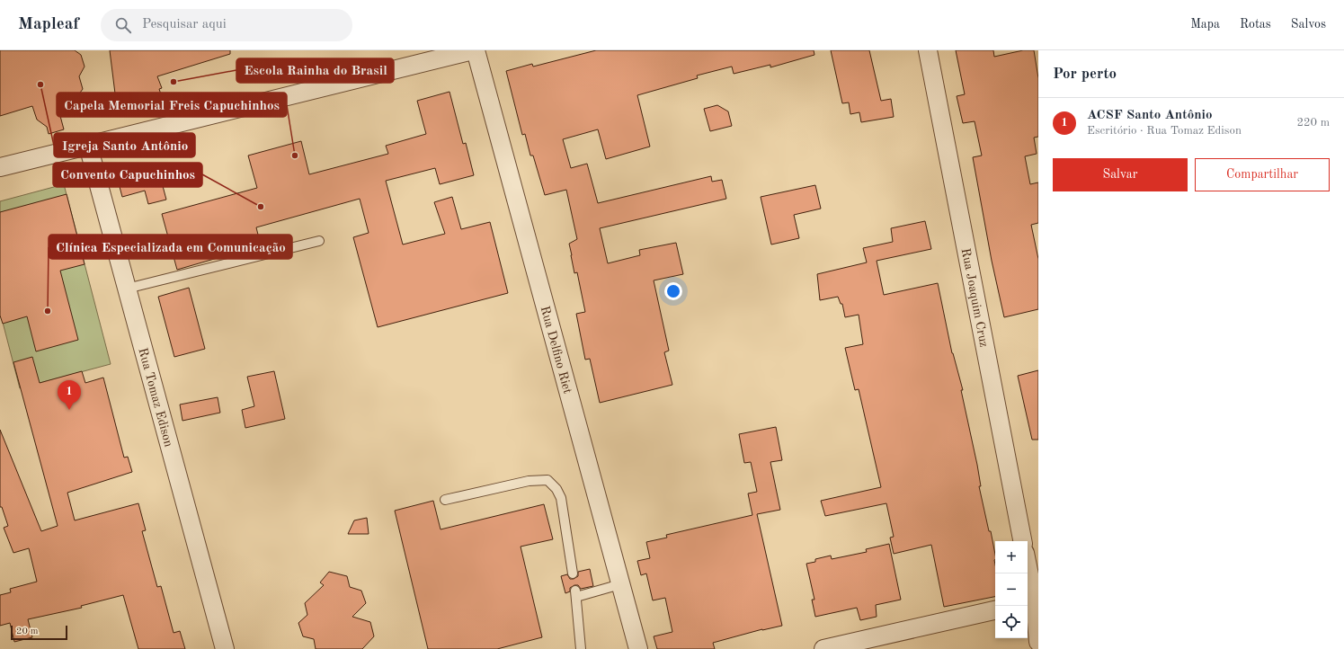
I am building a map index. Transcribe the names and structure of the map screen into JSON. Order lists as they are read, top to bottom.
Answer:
{
  "streets": {
    "street": ["Rua Joaquim Cruz", "Rua Delfino Riet", "Rua Tomaz Edison"]
  },
  "places": [
    "Escola Rainha do Brasil",
    "Igreja Santo Antônio",
    "Capela Memorial Freis Capuchinhos",
    "Convento Capuchinhos",
    "Clínica Especializada em Comunicação"
  ],
  "scale_bar": "20 m",
  "page": {
    "header": "Mapleaf",
    "search": "Pesquisar aqui",
    "nav": ["Mapa", "Rotas", "Salvos"],
    "heading": "Por perto",
    "list": [
      {
        "mark": "1",
        "name": "ACSF Santo Antônio",
        "note": "Escritório · Rua Tomaz Edison",
        "value": "220 m"
      }
    ],
    "buttons": ["Salvar", "Compartilhar"],
    "pins": "1",
    "map_buttons": ["+", "−"],
    "scale": "20 m"
  }
}
